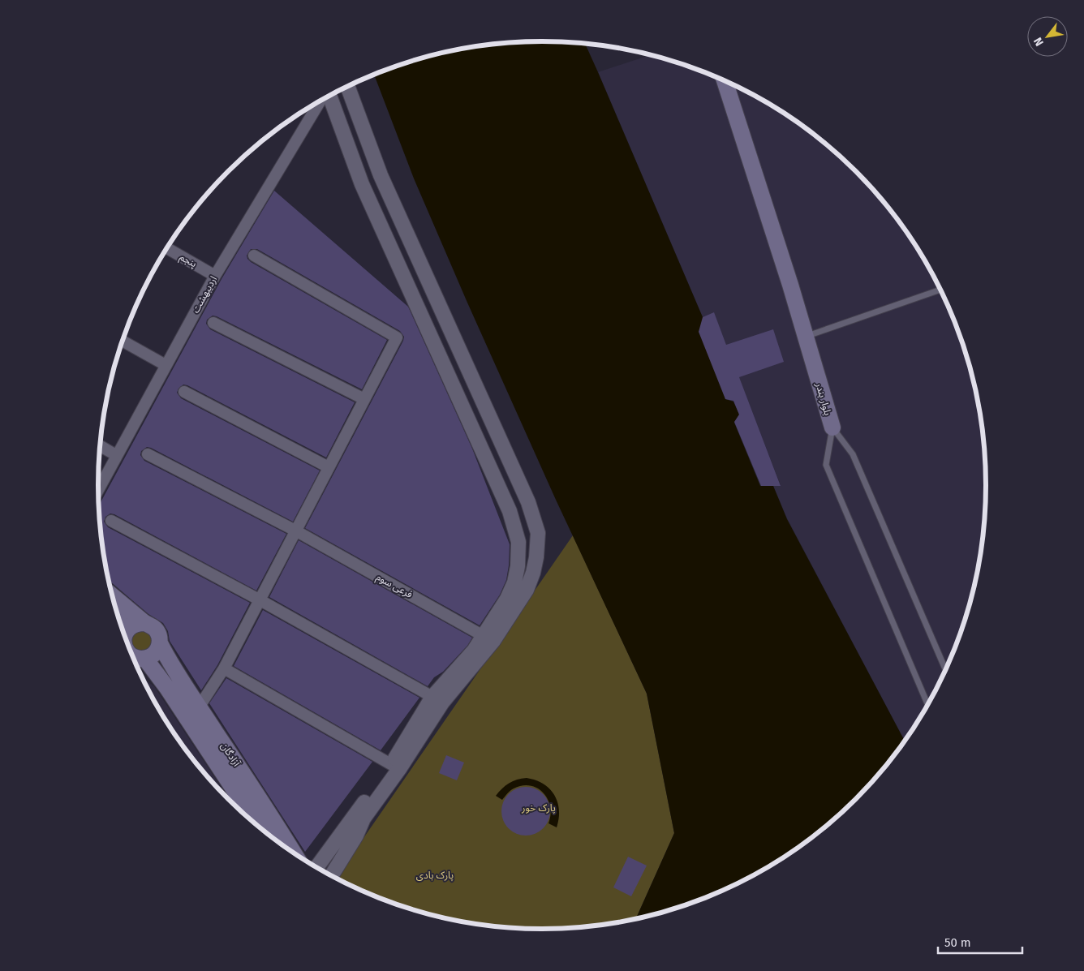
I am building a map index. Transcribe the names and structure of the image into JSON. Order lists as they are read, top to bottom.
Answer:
{
  "streets": {
    "main road": ["بلوار بندر", "آزادگان"],
    "street": ["پنجم", "اردیبهشت", "فرعی سوم"]
  },
  "crossings": [
    ["پنجم", "اردیبهشت"]
  ],
  "parks": ["پارک خور", "پارک بادی"],
  "scale_bar": "50 m",
  "north": "bottom left"
}
